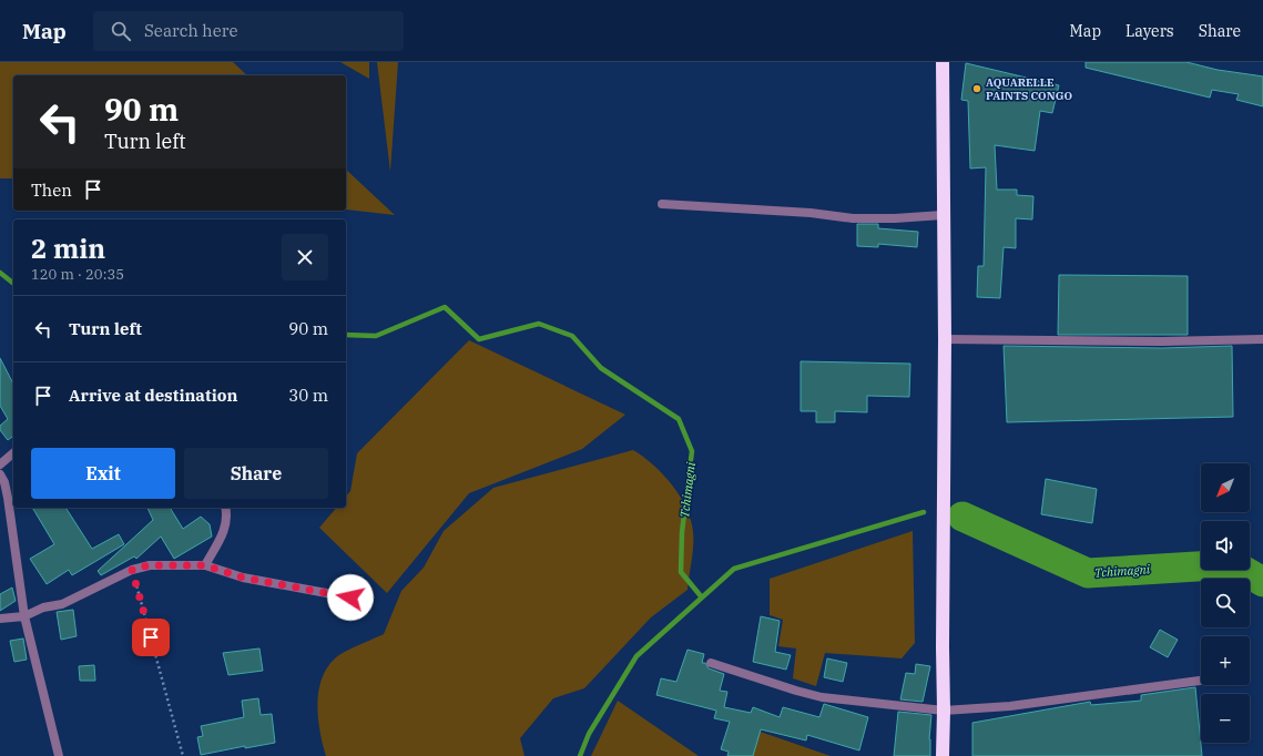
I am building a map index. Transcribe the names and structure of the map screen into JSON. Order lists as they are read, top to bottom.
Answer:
{
  "water": ["Tchimagni"],
  "places": ["AQUARELLE PAINTS CONGO"],
  "north": "bottom left",
  "page": {
    "header": "Map",
    "search": "Search here",
    "nav": ["Map", "Layers", "Share"],
    "turn": ["90 m", "Turn left"],
    "then": "Then",
    "heading": ["2 min", "120 m · 20:35"],
    "list": [
      {
        "name": "Turn left",
        "value": "90 m"
      },
      {
        "name": "Arrive at destination",
        "value": "30 m"
      }
    ],
    "buttons": ["Exit", "Share"],
    "map_buttons": ["+", "−"]
  }
}
